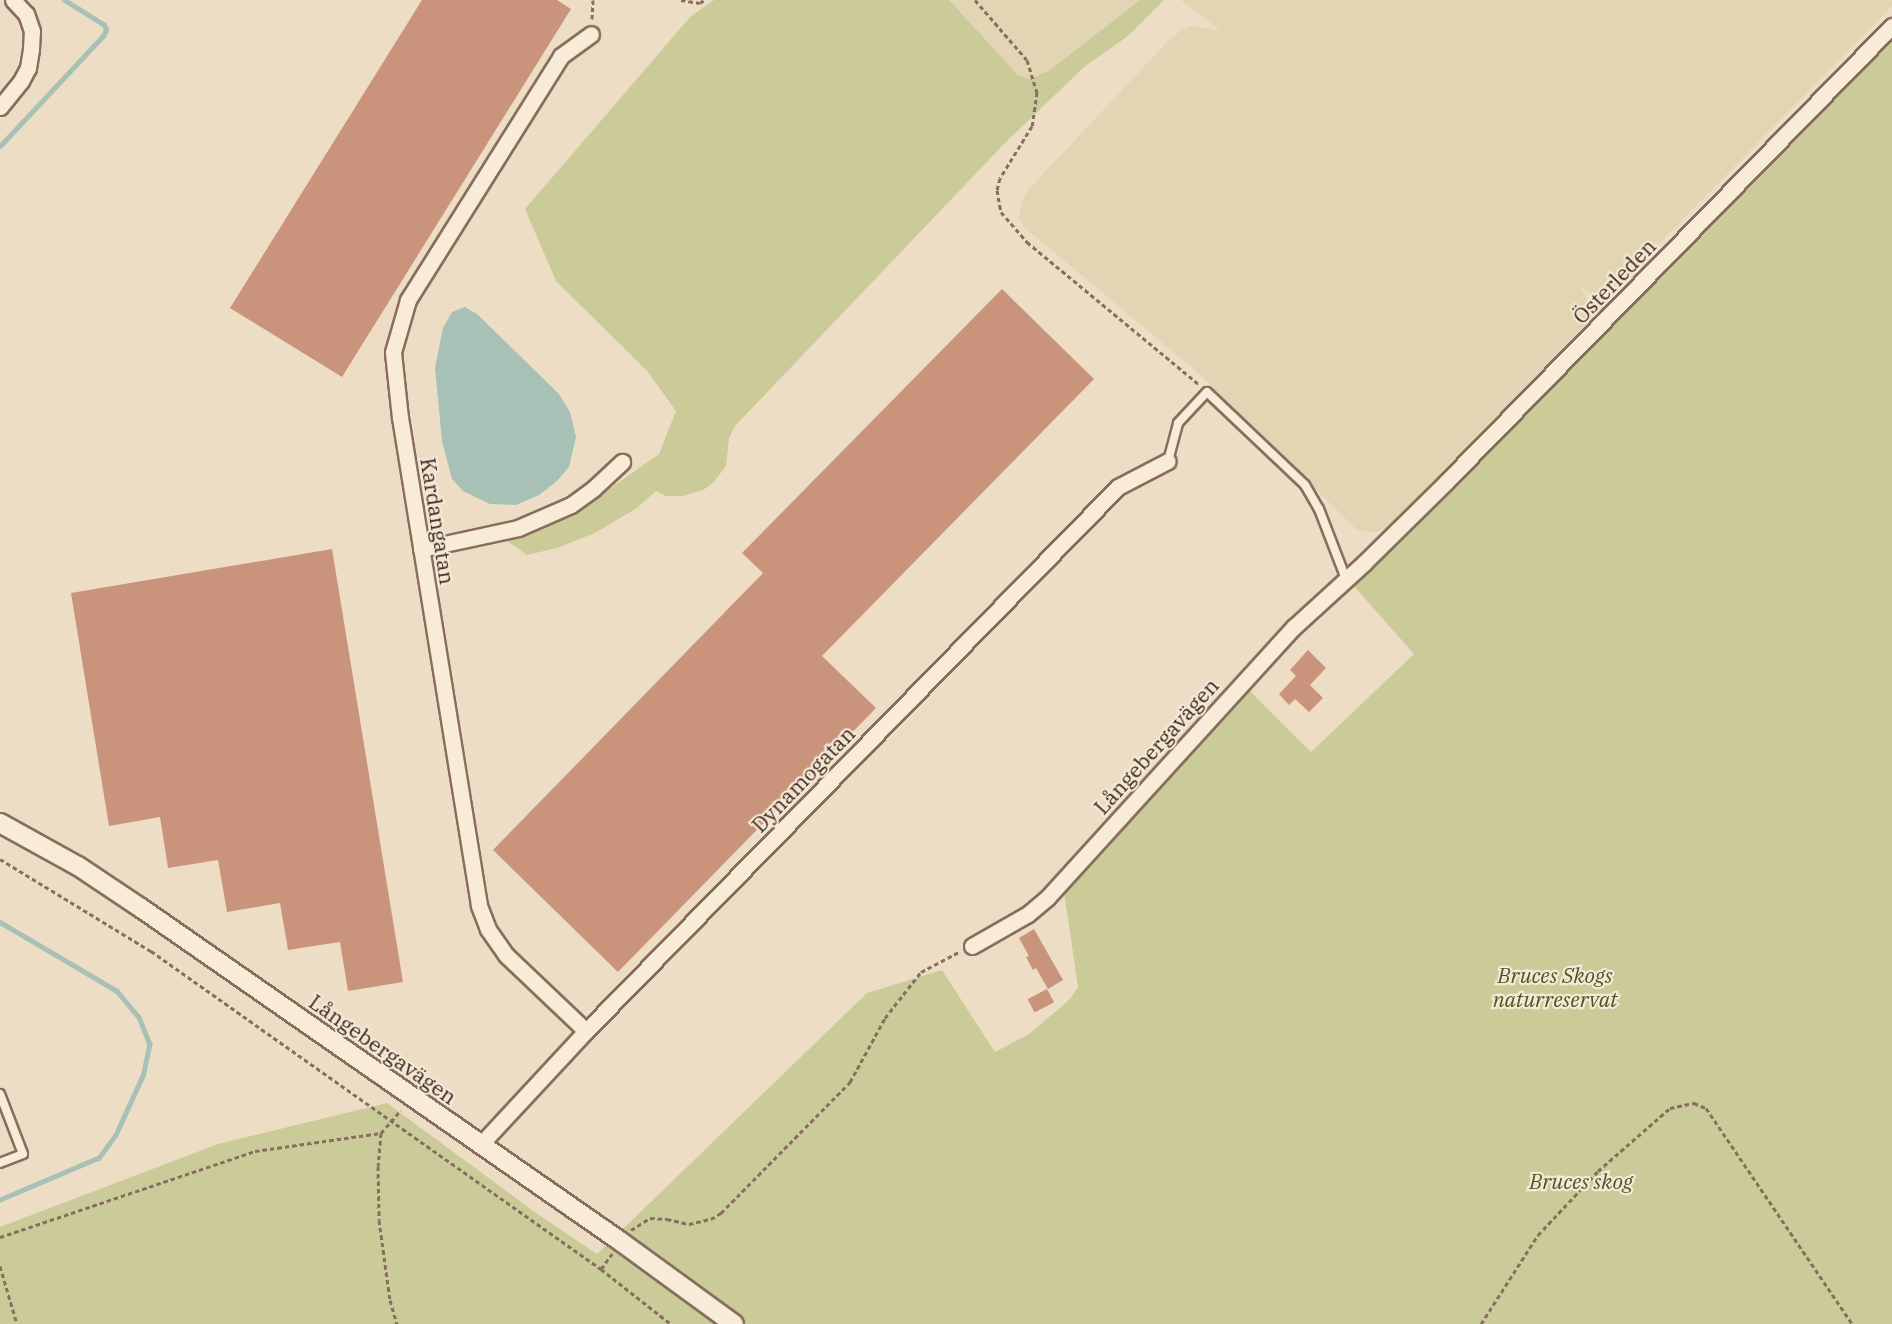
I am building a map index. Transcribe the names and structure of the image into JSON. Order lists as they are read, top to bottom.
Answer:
{
  "streets": {
    "street": [
      "Österleden",
      "Kardangatan",
      "Långebergavägen",
      "Dynamogatan"
    ]
  },
  "crossings": [
    ["Österleden", "Långebergavägen"],
    ["Kardangatan", "Dynamogatan"],
    ["Långebergavägen", "Dynamogatan"]
  ],
  "parks": ["Bruces Skogs naturreservat", "Bruces skog"]
}
